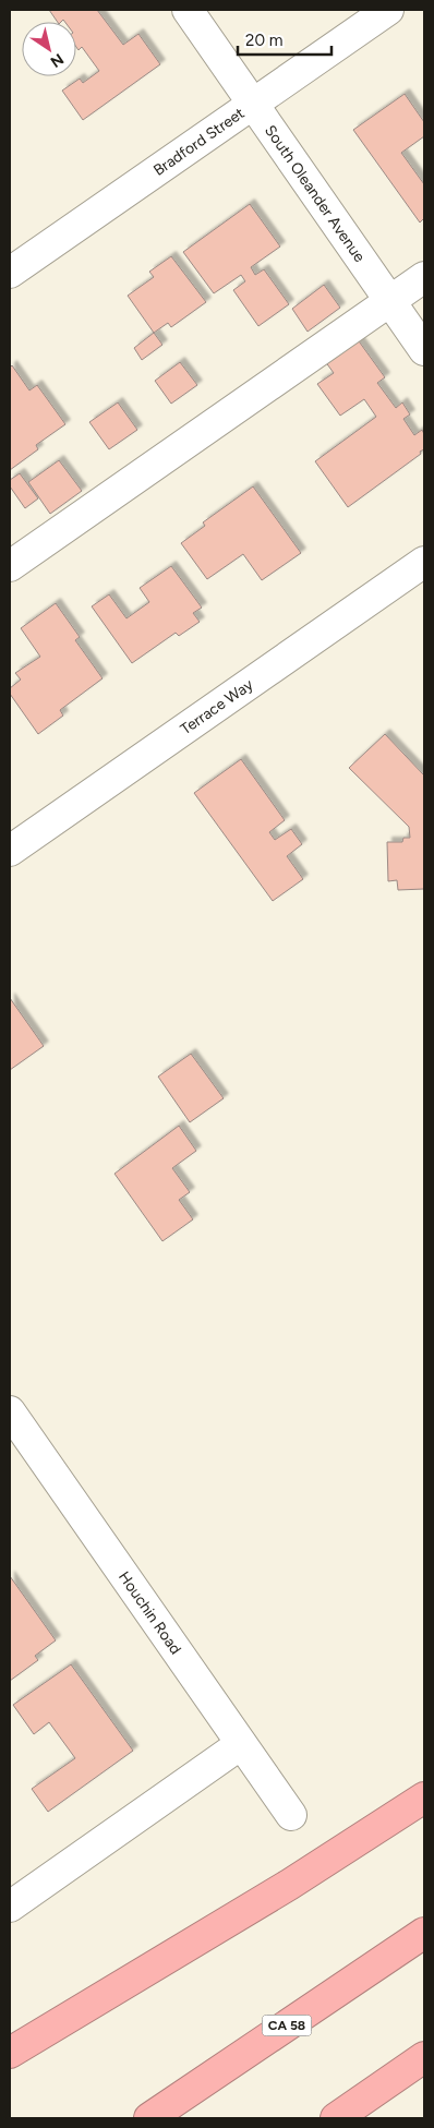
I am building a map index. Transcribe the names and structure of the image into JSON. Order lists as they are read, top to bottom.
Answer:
{
  "streets": {
    "highway": ["CA 58"],
    "street": [
      "Bradford Street",
      "South Oleander Avenue",
      "Terrace Way",
      "Houchin Road"
    ]
  },
  "crossings": [
    ["Bradford Street", "South Oleander Avenue"]
  ],
  "scale_bar": "20 m",
  "north": "bottom right"
}
